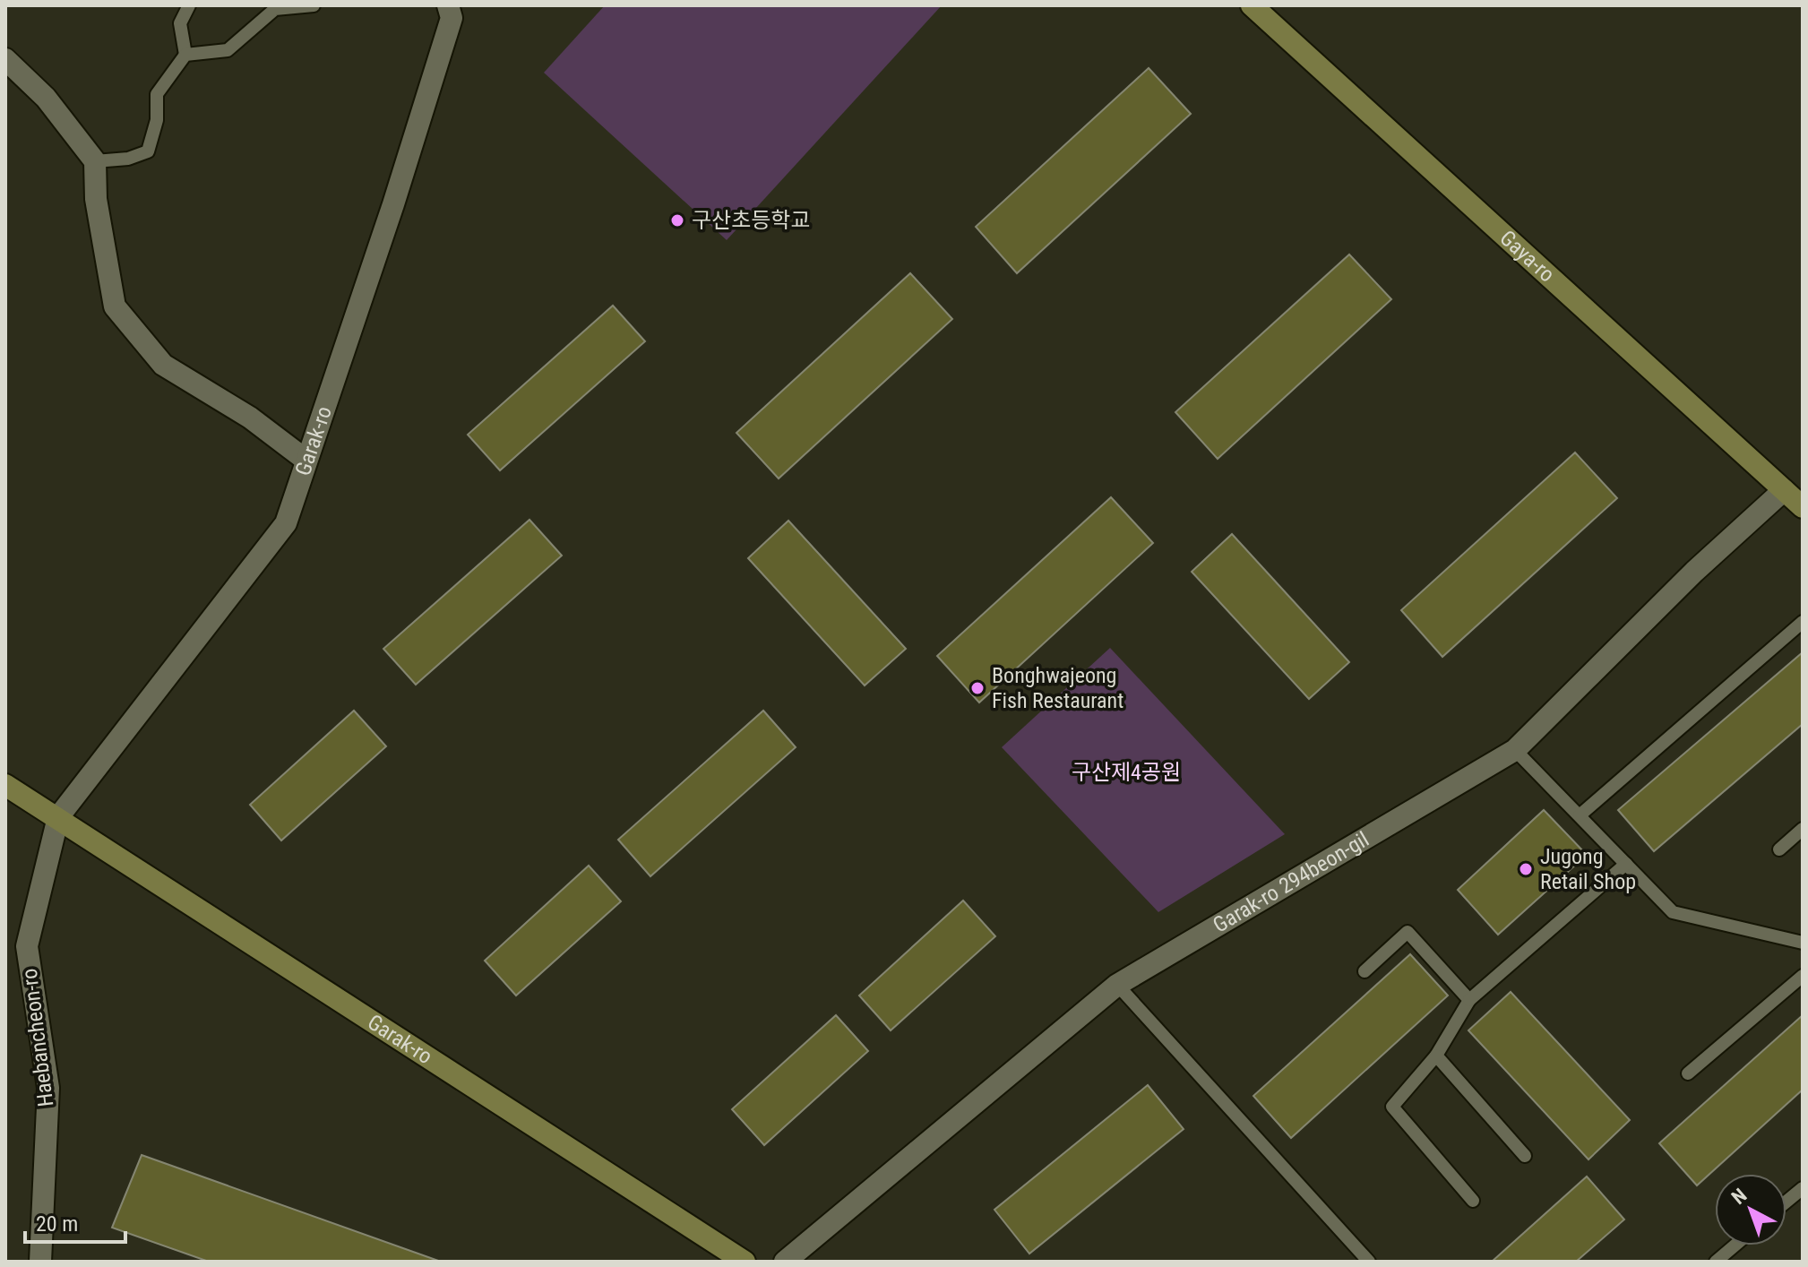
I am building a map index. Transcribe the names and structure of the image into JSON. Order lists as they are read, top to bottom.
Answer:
{
  "streets": {
    "street": [
      "Gaya-ro",
      "Garak-ro",
      "Garak-ro 294beon-gil",
      "Haebancheon-ro"
    ]
  },
  "crossings": [
    ["Gaya-ro", "Garak-ro 294beon-gil"],
    ["Garak-ro", "Haebancheon-ro"]
  ],
  "parks": ["구산제4공원"],
  "places": ["구산초등학교", "Bonghwajeong Fish Restaurant", "Jugong Retail Shop"],
  "scale_bar": "20 m",
  "north": "top left"
}
